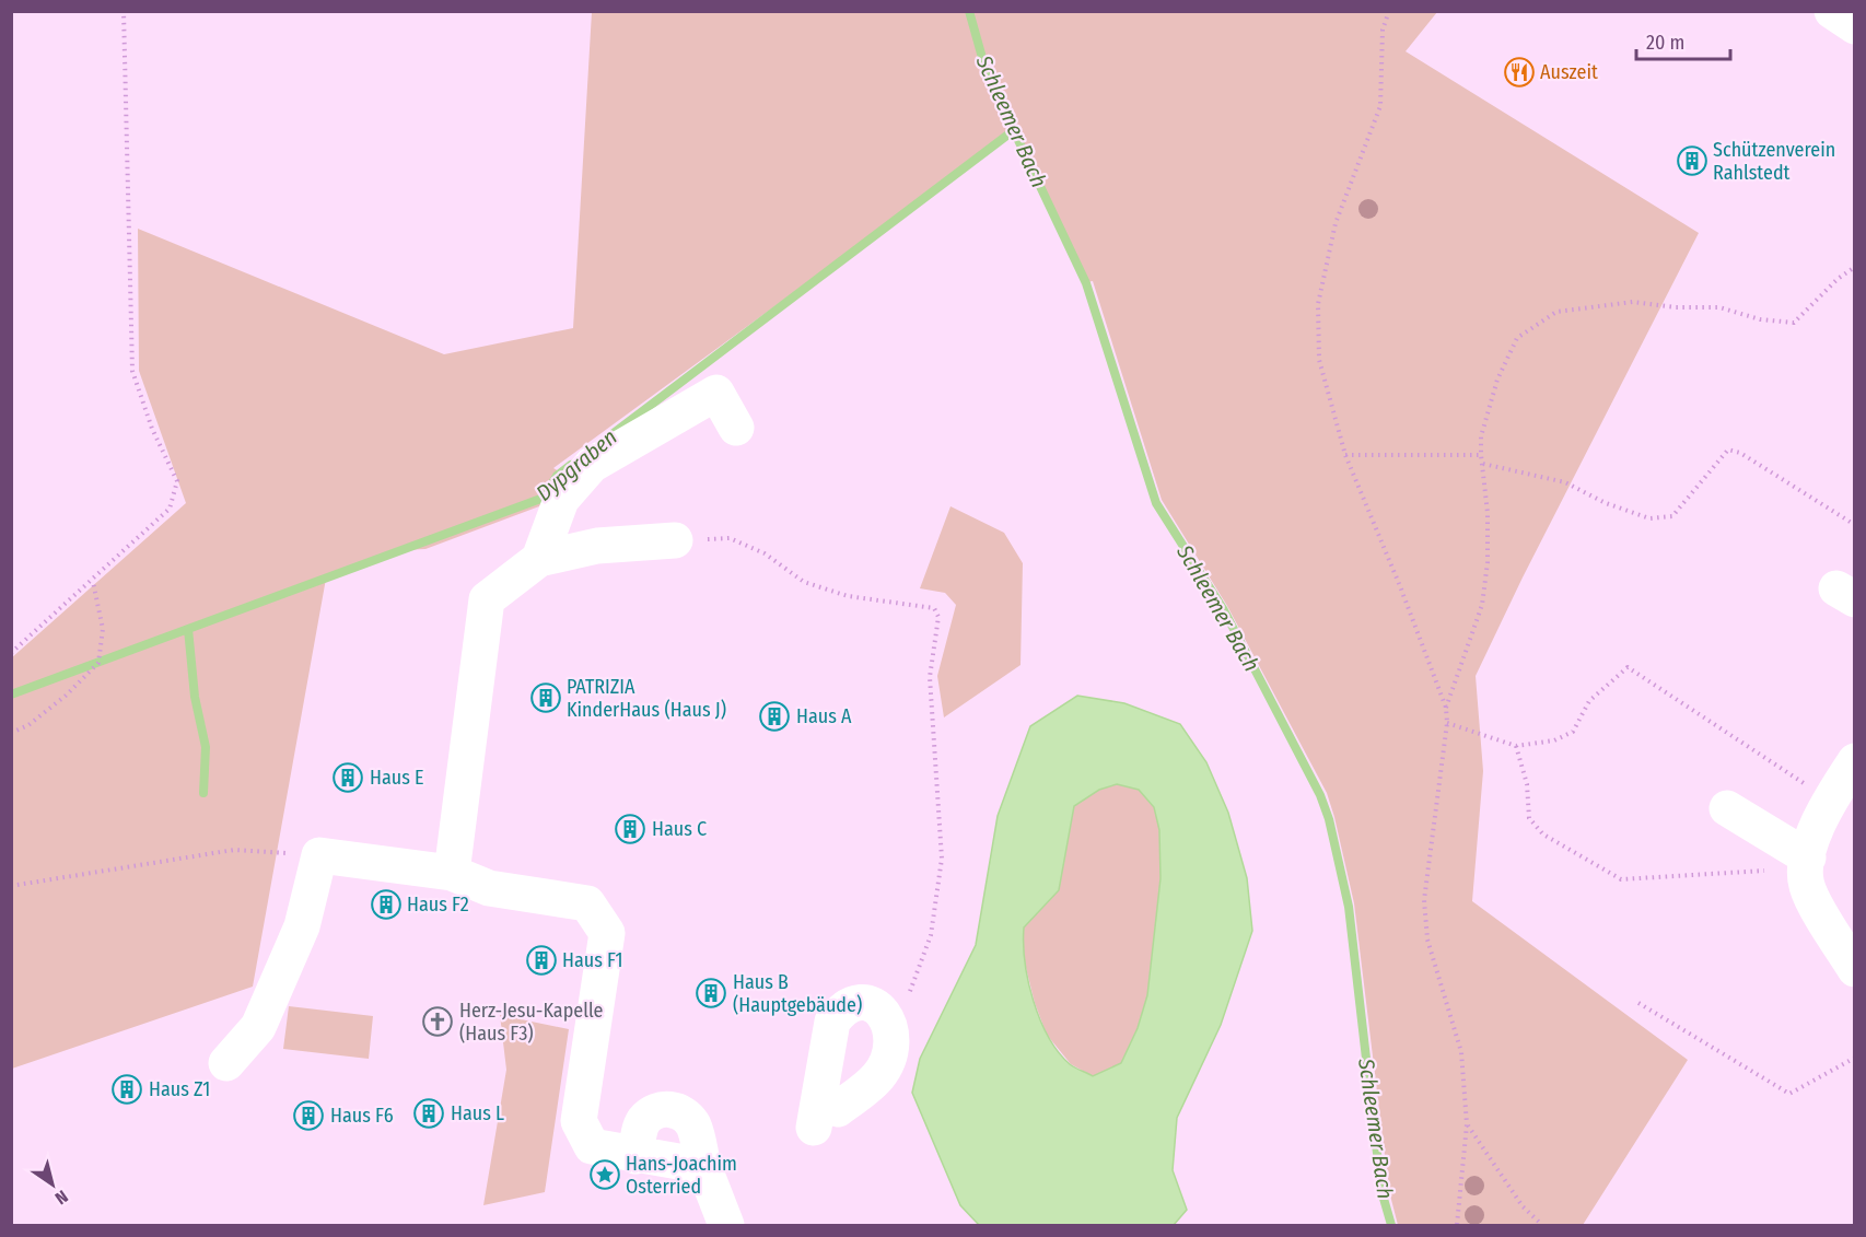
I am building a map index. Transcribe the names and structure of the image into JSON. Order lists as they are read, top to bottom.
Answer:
{
  "water": ["Schleemer Bach", "Dypgraben"],
  "places": {
    "restaurant": ["Auszeit"],
    "building": [
      "Schützenverein Rahlstedt",
      "PATRIZIA KinderHaus (Haus J)",
      "Haus A",
      "Haus E",
      "Haus C",
      "Haus F2",
      "Haus F1",
      "Haus B (Hauptgebäude)",
      "Haus Z1",
      "Haus L",
      "Haus F6"
    ],
    "church": ["Herz-Jesu-Kapelle (Haus F3)"],
    "place": ["Hans-Joachim Osterried"]
  },
  "scale_bar": "20 m",
  "north": "bottom right"
}
